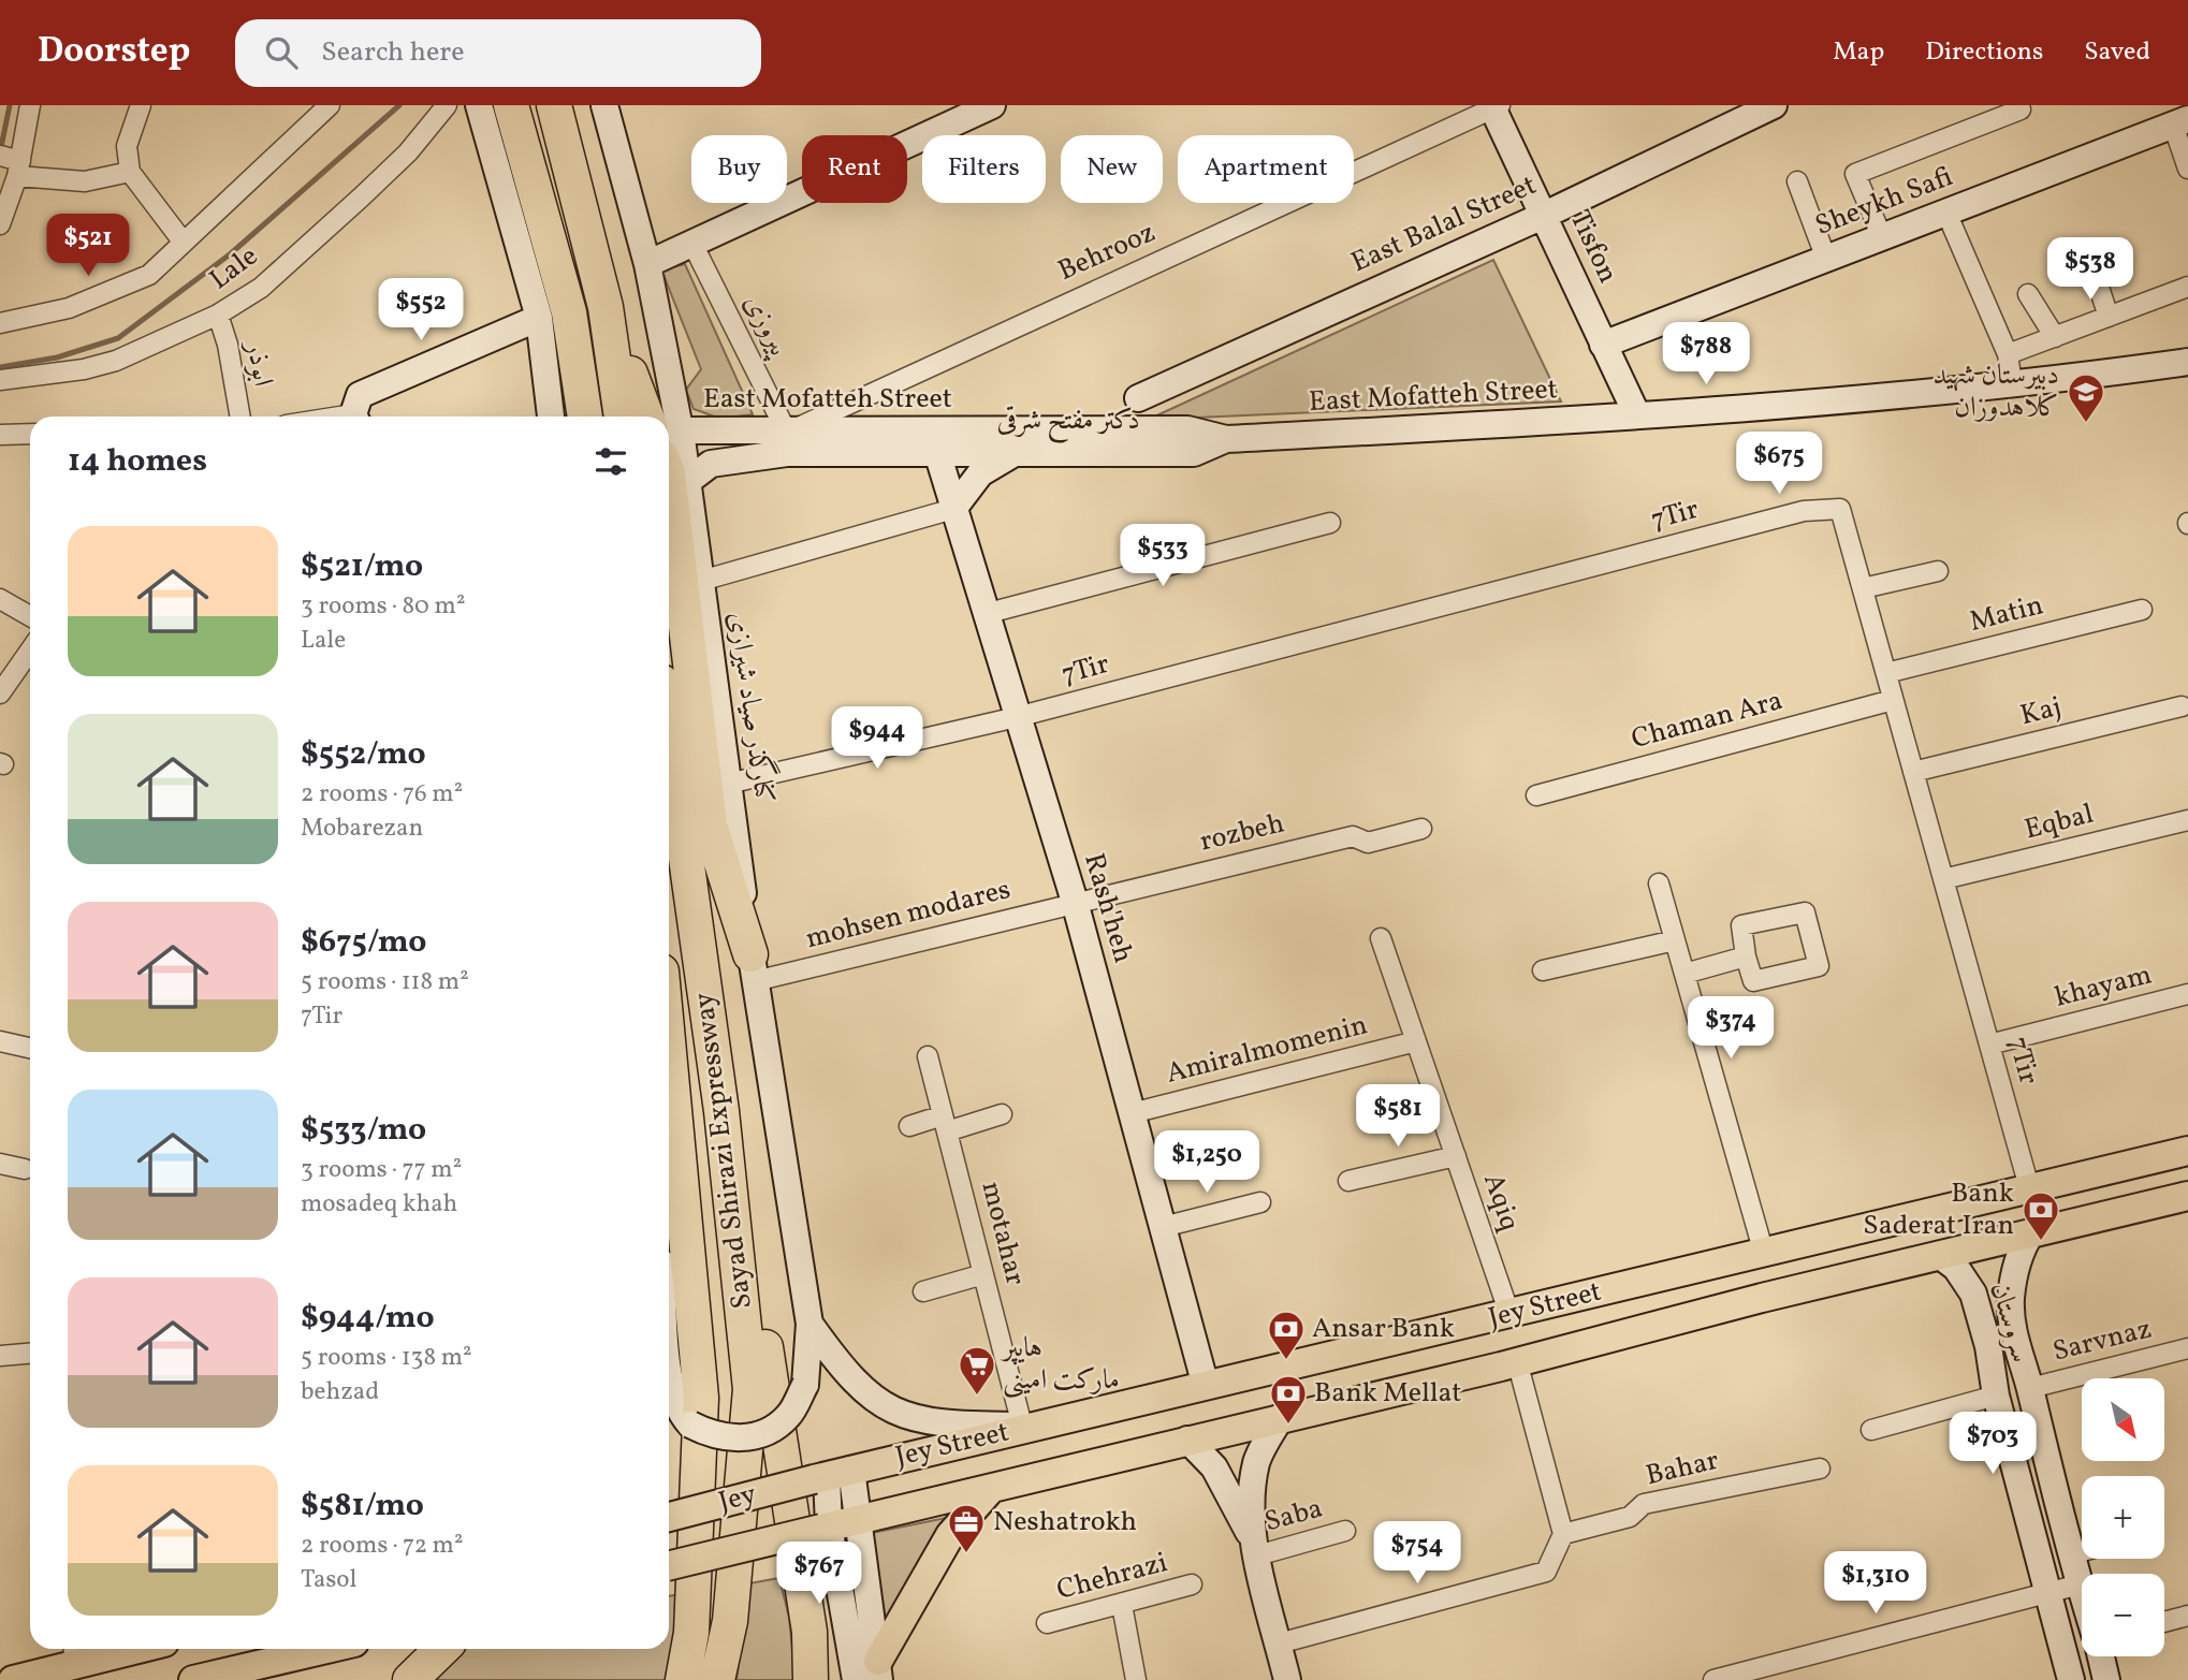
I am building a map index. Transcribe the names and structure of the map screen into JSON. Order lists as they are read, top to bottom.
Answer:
{
  "streets": {
    "highway": ["Sayad Shirazi Expressway"],
    "main road": ["Jey Street", "Jey"],
    "street": [
      "Sheykh Safi",
      "East Balal Street",
      "Tisfon",
      "Behrooz",
      "Lale",
      "پیروزی",
      "ابوذر",
      "East Mofatteh Street",
      "دکتر مفتح شرقی",
      "7Tir",
      "Matin",
      "کنارگذر صیاد شیرازی",
      "Kaj",
      "Chaman Ara",
      "Eqbal",
      "rozbeh",
      "Rash'heh",
      "mohsen modares",
      "khayam",
      "Amiralmomenin",
      "Aqiq",
      "motahar",
      "سروستان",
      "Sarvnaz",
      "Bahar",
      "Saba",
      "Chehrazi"
    ]
  },
  "crossings": [
    ["Sheykh Safi", "Tisfon"],
    ["East Balal Street", "Tisfon"],
    ["Tisfon", "Behrooz"],
    ["Tisfon", "East Mofatteh Street"],
    ["Behrooz", "پیروزی"],
    ["Behrooz", "East Mofatteh Street"],
    ["Behrooz", "دکتر مفتح شرقی"],
    ["Lale", "ابوذر"],
    ["پیروزی", "East Mofatteh Street"],
    ["پیروزی", "دکتر مفتح شرقی"],
    ["East Mofatteh Street", "دکتر مفتح شرقی"],
    ["East Mofatteh Street", "Rash'heh"],
    ["دکتر مفتح شرقی", "کنارگذر صیاد شیرازی"],
    ["دکتر مفتح شرقی", "Rash'heh"],
    ["7Tir", "Matin"],
    ["7Tir", "Kaj"],
    ["7Tir", "Chaman Ara"],
    ["7Tir", "Eqbal"],
    ["7Tir", "Rash'heh"],
    ["7Tir", "khayam"],
    ["7Tir", "Jey Street"],
    ["کنارگذر صیاد شیرازی", "mohsen modares"],
    ["rozbeh", "Rash'heh"],
    ["rozbeh", "mohsen modares"],
    ["Rash'heh", "mohsen modares"],
    ["Rash'heh", "Amiralmomenin"],
    ["Rash'heh", "Jey Street"],
    ["Amiralmomenin", "Aqiq"],
    ["Aqiq", "Jey Street"],
    ["motahar", "Jey Street"],
    ["Jey Street", "سروستان"],
    ["Jey Street", "Jey"],
    ["سروستان", "Sarvnaz"]
  ],
  "places": {
    "school or university": ["دبیرستان شهید کلاهدوزان"],
    "bank": ["Bank Saderat Iran", "Ansar Bank", "Bank Mellat"],
    "supermarket": ["هایپر مارکت امینی"],
    "office": ["Neshatrokh"]
  },
  "north": "bottom right",
  "page": {
    "header": "Doorstep",
    "search": "Search here",
    "nav": ["Map", "Directions", "Saved"],
    "chip": [
      "Buy",
      "Rent",
      "Filters",
      "New",
      "Apartment"
    ],
    "price": [
      "$521",
      "$538",
      "$552",
      "$788",
      "$675",
      "$533",
      "$944",
      "$374",
      "$581",
      "$1,250",
      "$703",
      "$754",
      "$767",
      "$1,310"
    ],
    "heading": "14 homes",
    "list": [
      {
        "name": "$521/mo",
        "note": "3 rooms · 80 m² · Lale"
      },
      {
        "name": "$552/mo",
        "note": "2 rooms · 76 m² · Mobarezan"
      },
      {
        "name": "$675/mo",
        "note": "5 rooms · 118 m² · 7Tir"
      },
      {
        "name": "$533/mo",
        "note": "3 rooms · 77 m² · mosadeq khah"
      },
      {
        "name": "$944/mo",
        "note": "5 rooms · 138 m² · behzad"
      },
      {
        "name": "$581/mo",
        "note": "2 rooms · 72 m² · Tasol"
      }
    ],
    "map_buttons": ["+", "−"]
  }
}
